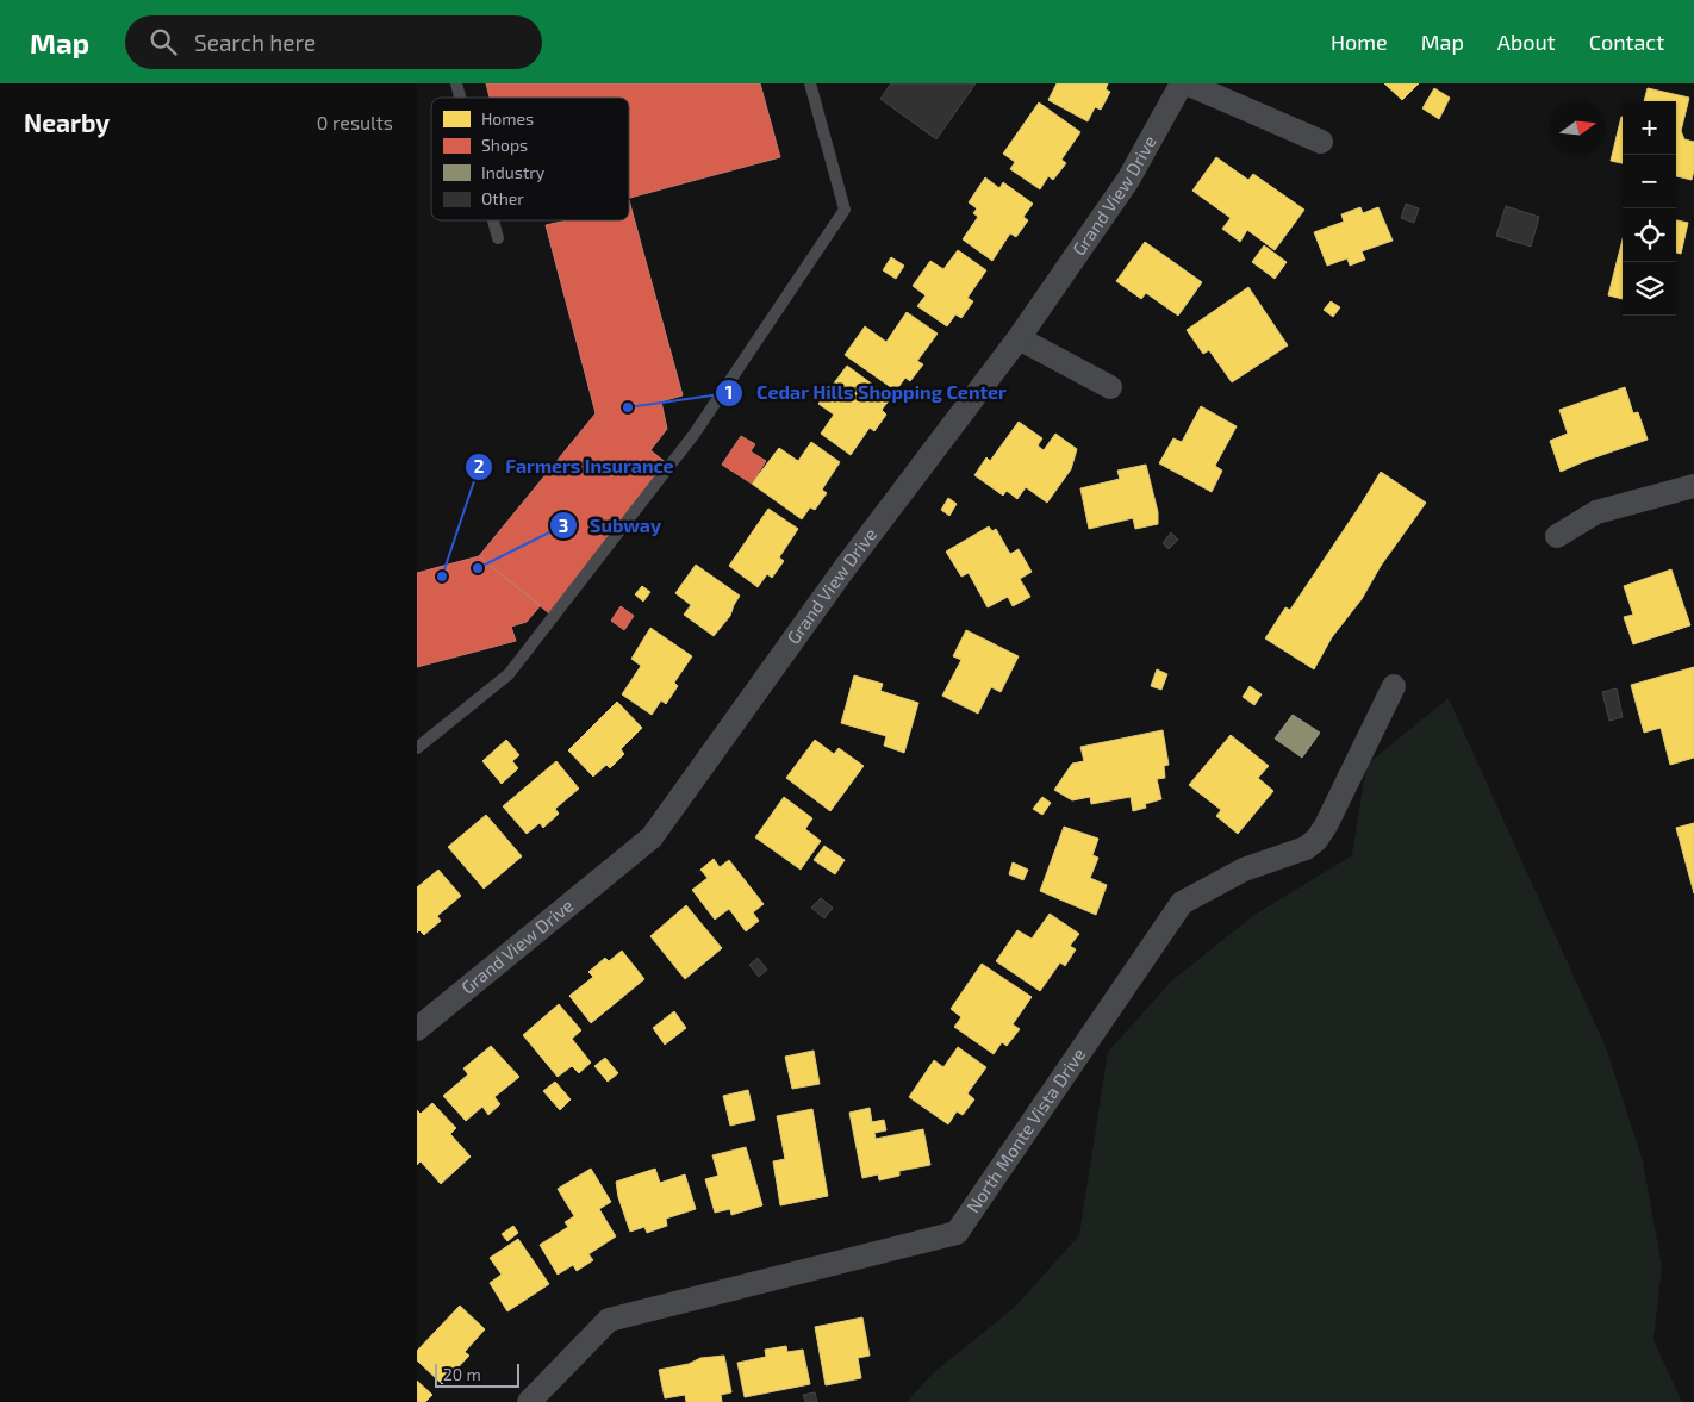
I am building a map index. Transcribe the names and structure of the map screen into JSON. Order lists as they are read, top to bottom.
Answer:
{
  "streets": {
    "street": ["Grand View Drive", "North Monte Vista Drive"]
  },
  "places": ["Cedar Hills Shopping Center", "Subway", "Farmers Insurance"],
  "legend": [
    "Homes",
    "Shops",
    "Industry",
    "Other"
  ],
  "scale_bar": "20 m",
  "north": "right",
  "page": {
    "header": "Map",
    "search": "Search here",
    "nav": [
      "Home",
      "Map",
      "About",
      "Contact"
    ],
    "heading": ["Nearby", "0 results"],
    "map_buttons": ["+", "−"],
    "scale": "20 m"
  }
}
